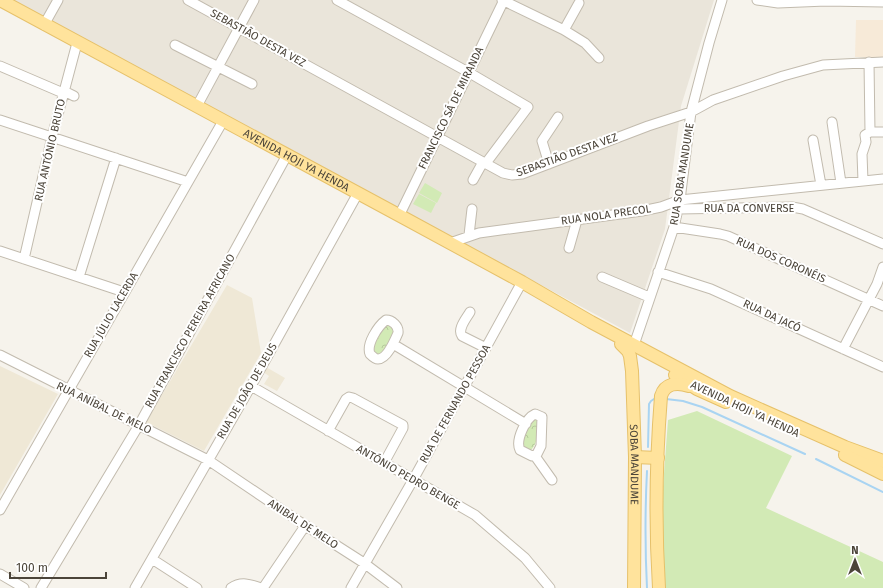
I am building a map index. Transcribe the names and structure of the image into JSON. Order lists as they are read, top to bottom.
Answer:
{
  "streets": {
    "main road": ["AVENIDA HOJI YA HENDA", "SOBA MANDUME"],
    "street": [
      "SEBASTIÃO DESTA VEZ",
      "FRANCISCO SÁ DE MIRANDA",
      "RUA ANTÓNIO BRUTO",
      "RUA SOBA MANDUME",
      "RUA DA CONVERSE",
      "RUA NOLA PRECOL",
      "RUA DOS CORONÉIS",
      "RUA JÚLIO LACERDA",
      "RUA DA JACÓ",
      "RUA FRANCISCO PEREIRA AFRICANO",
      "RUA DE JOÃO DE DEUS",
      "RUA DE FERNANDO PESSOA",
      "RUA ANÍBAL DE MELO",
      "ANTÓNIO PEDRO BENGE",
      "ANIBAL DE MELO"
    ]
  },
  "crossings": [
    ["SEBASTIÃO DESTA VEZ", "FRANCISCO SÁ DE MIRANDA"],
    ["SEBASTIÃO DESTA VEZ", "RUA SOBA MANDUME"],
    ["FRANCISCO SÁ DE MIRANDA", "AVENIDA HOJI YA HENDA"],
    ["RUA ANTÓNIO BRUTO", "AVENIDA HOJI YA HENDA"],
    ["AVENIDA HOJI YA HENDA", "RUA SOBA MANDUME"],
    ["AVENIDA HOJI YA HENDA", "RUA NOLA PRECOL"],
    ["AVENIDA HOJI YA HENDA", "RUA JÚLIO LACERDA"],
    ["AVENIDA HOJI YA HENDA", "RUA FRANCISCO PEREIRA AFRICANO"],
    ["AVENIDA HOJI YA HENDA", "RUA DE JOÃO DE DEUS"],
    ["AVENIDA HOJI YA HENDA", "RUA DE FERNANDO PESSOA"],
    ["AVENIDA HOJI YA HENDA", "SOBA MANDUME"],
    ["RUA SOBA MANDUME", "RUA DA CONVERSE"],
    ["RUA SOBA MANDUME", "RUA NOLA PRECOL"],
    ["RUA SOBA MANDUME", "RUA DOS CORONÉIS"],
    ["RUA SOBA MANDUME", "RUA DA JACÓ"],
    ["RUA SOBA MANDUME", "SOBA MANDUME"],
    ["RUA DA CONVERSE", "RUA NOLA PRECOL"],
    ["RUA JÚLIO LACERDA", "RUA ANÍBAL DE MELO"],
    ["RUA FRANCISCO PEREIRA AFRICANO", "RUA ANÍBAL DE MELO"],
    ["RUA DE JOÃO DE DEUS", "RUA ANÍBAL DE MELO"],
    ["RUA DE JOÃO DE DEUS", "ANTÓNIO PEDRO BENGE"],
    ["RUA DE JOÃO DE DEUS", "ANIBAL DE MELO"],
    ["RUA DE FERNANDO PESSOA", "ANTÓNIO PEDRO BENGE"],
    ["RUA DE FERNANDO PESSOA", "ANIBAL DE MELO"],
    ["RUA ANÍBAL DE MELO", "ANIBAL DE MELO"]
  ],
  "scale_bar": "100 m",
  "north": "top"
}
